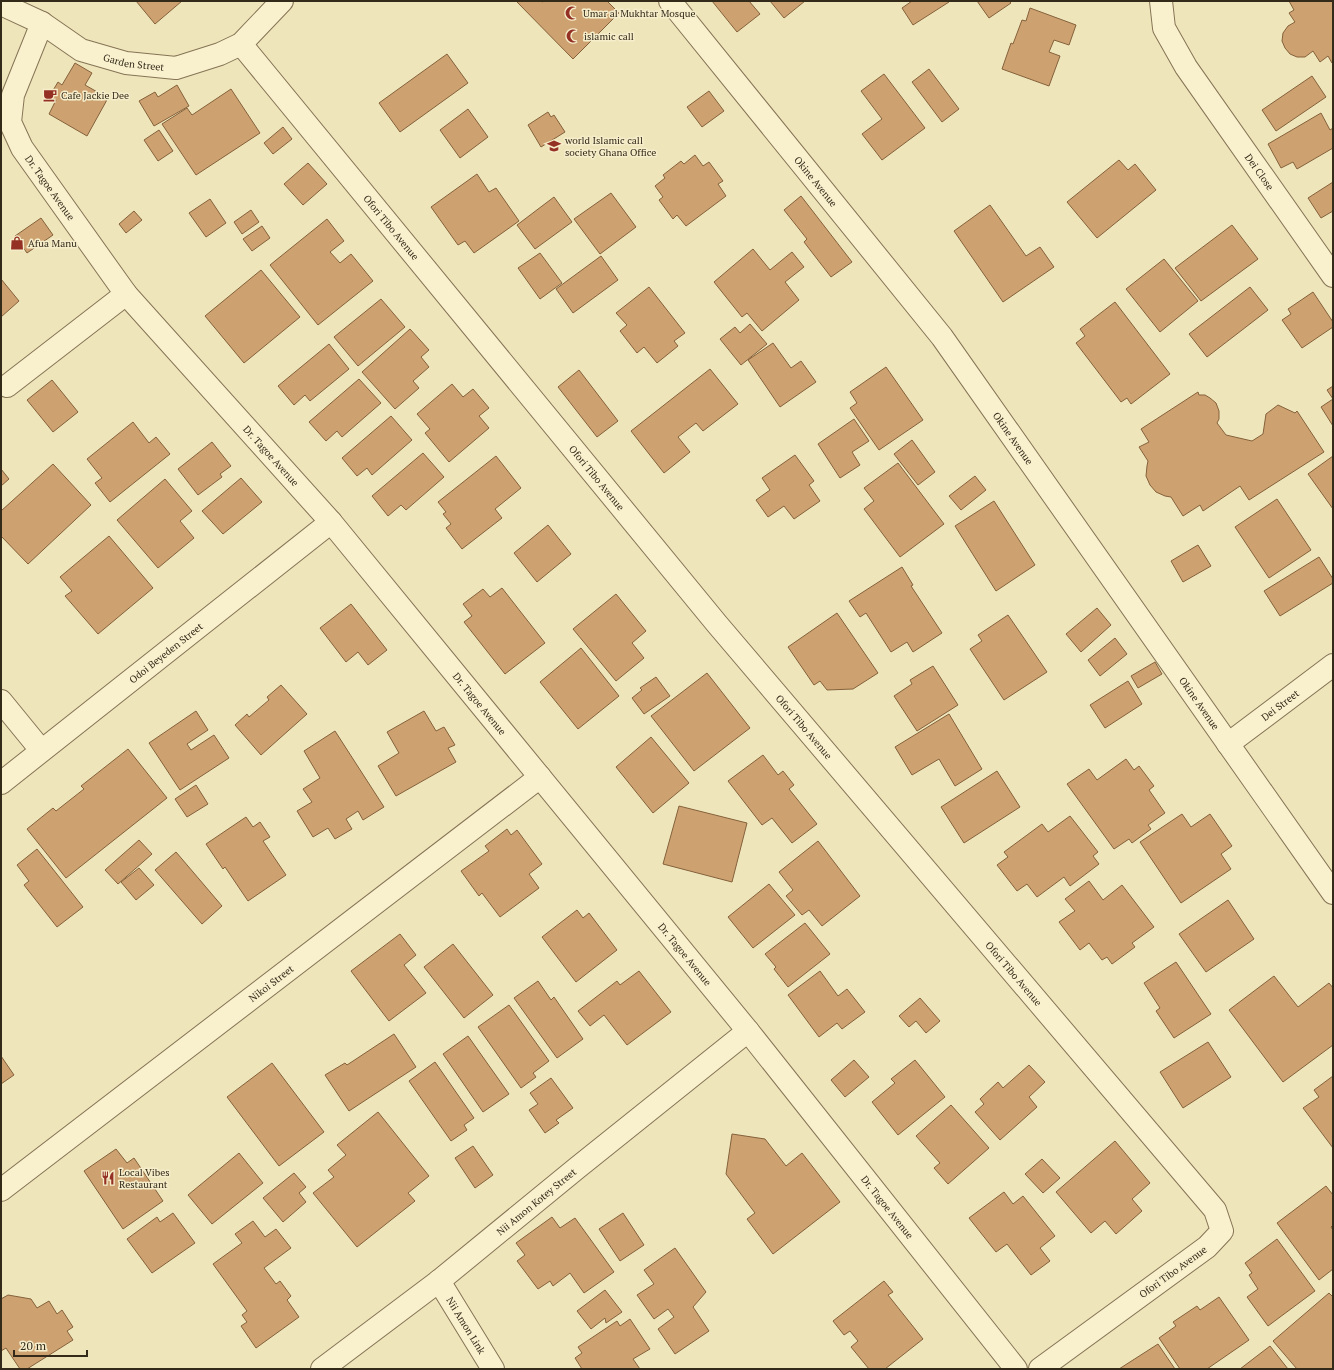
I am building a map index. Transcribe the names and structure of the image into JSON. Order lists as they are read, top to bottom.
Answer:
{
  "streets": {
    "street": [
      "Garden Street",
      "Dei Close",
      "Okine Avenue",
      "Dr. Tagoe Avenue",
      "Ofori Tibo Avenue",
      "Odoi Beyeden Street",
      "Dei Street",
      "Nikoi Street",
      "Nii Amon Kotey Street",
      "Nii Amon Link"
    ]
  },
  "crossings": [
    ["Garden Street", "Dr. Tagoe Avenue"],
    ["Garden Street", "Ofori Tibo Avenue"],
    ["Okine Avenue", "Dei Street"],
    ["Dr. Tagoe Avenue", "Odoi Beyeden Street"],
    ["Dr. Tagoe Avenue", "Nikoi Street"],
    ["Dr. Tagoe Avenue", "Nii Amon Kotey Street"],
    ["Nii Amon Kotey Street", "Nii Amon Link"]
  ],
  "places": {
    "mosque": ["Umar al Mukhtar Mosque", "islamic call"],
    "cafe": ["Cafe Jackie Dee"],
    "school or university": ["world Islamic call society Ghana Office"],
    "shop": ["Afua Manu"],
    "restaurant": ["Local Vibes Restaurant"]
  },
  "scale_bar": "20 m"
}
